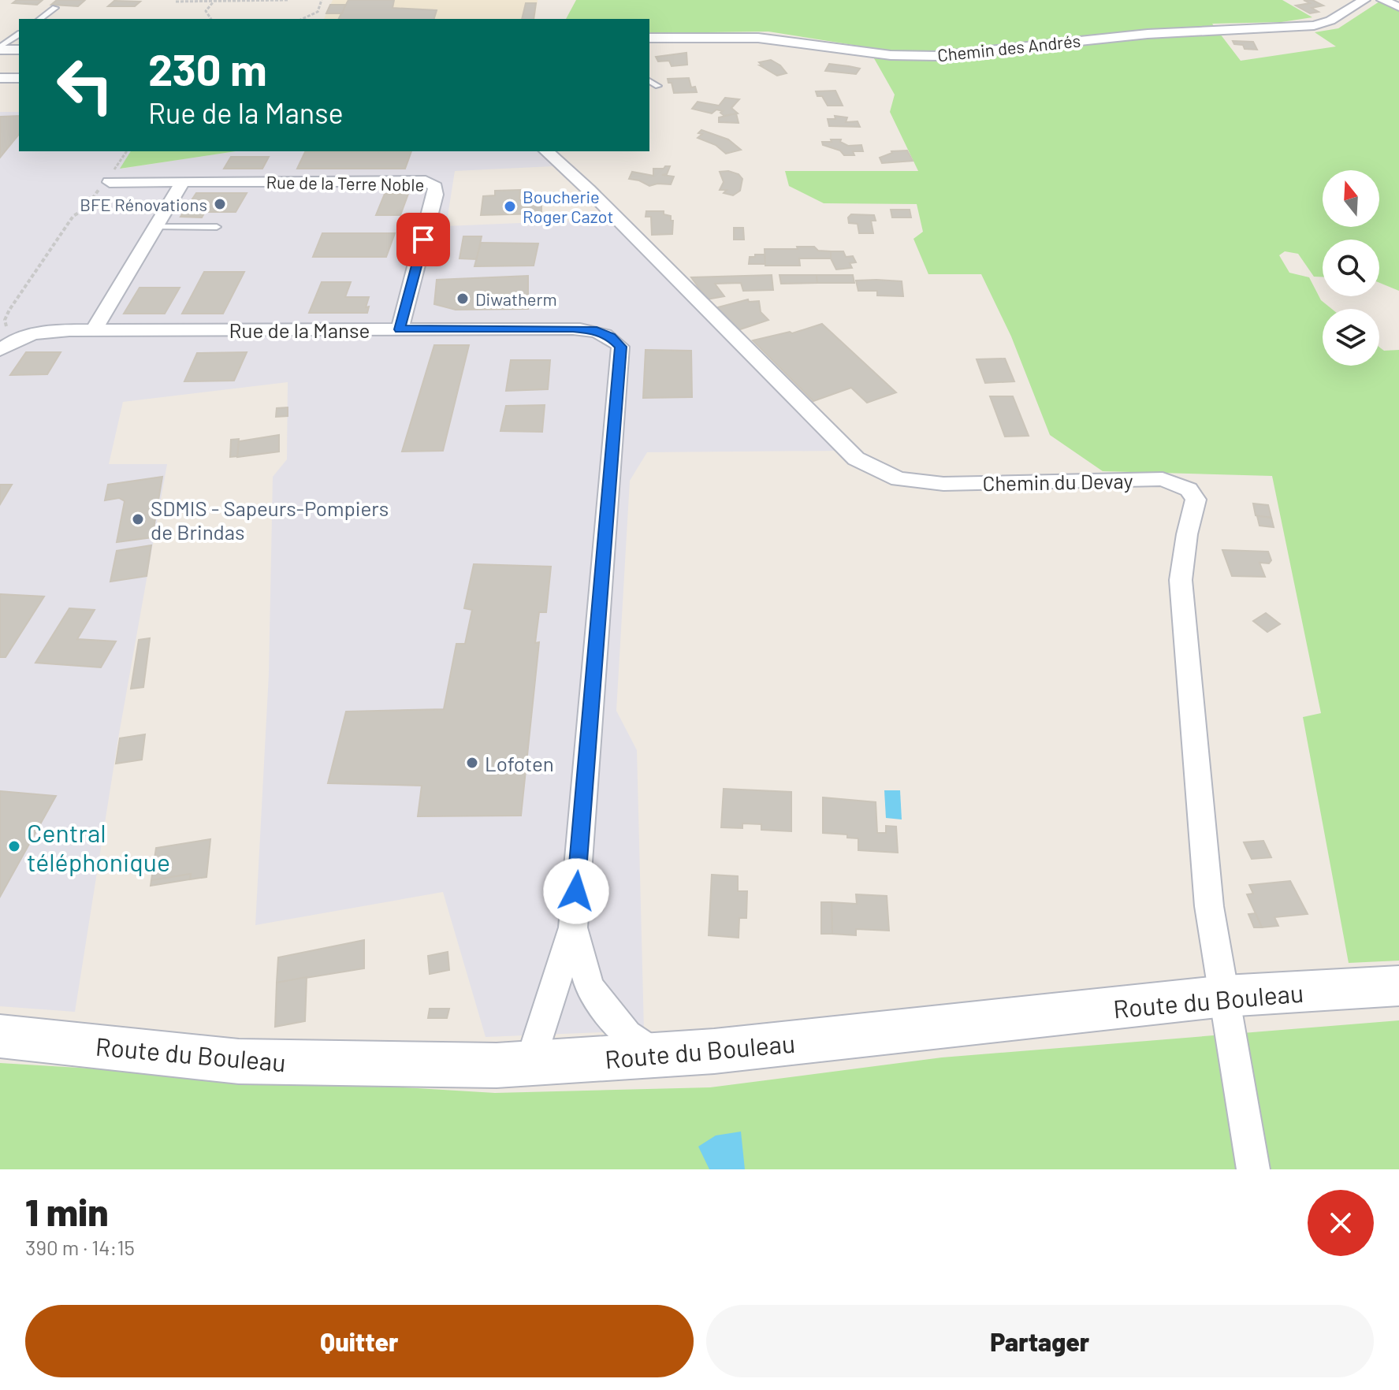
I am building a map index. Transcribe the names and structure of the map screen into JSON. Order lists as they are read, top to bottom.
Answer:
{
  "streets": {
    "main road": ["Route du Bouleau"],
    "street": [
      "Chemin des Andrés",
      "Rue de la Terre Noble",
      "Rue de la Manse",
      "Chemin du Devay"
    ]
  },
  "crossings": [
    ["Rue de la Terre Noble", "Rue de la Manse"],
    ["Chemin du Devay", "Route du Bouleau"]
  ],
  "places": [
    "BFE Rénovations",
    "Boucherie Roger Cazot",
    "Diwatherm",
    "SDMIS - Sapeurs-Pompiers de Brindas",
    "Lofoten",
    "Central téléphonique"
  ],
  "north": "top",
  "page": {
    "turn": ["230 m", "Rue de la Manse"],
    "heading": ["1 min", "390 m · 14:15"],
    "buttons": ["Quitter", "Partager"]
  }
}
